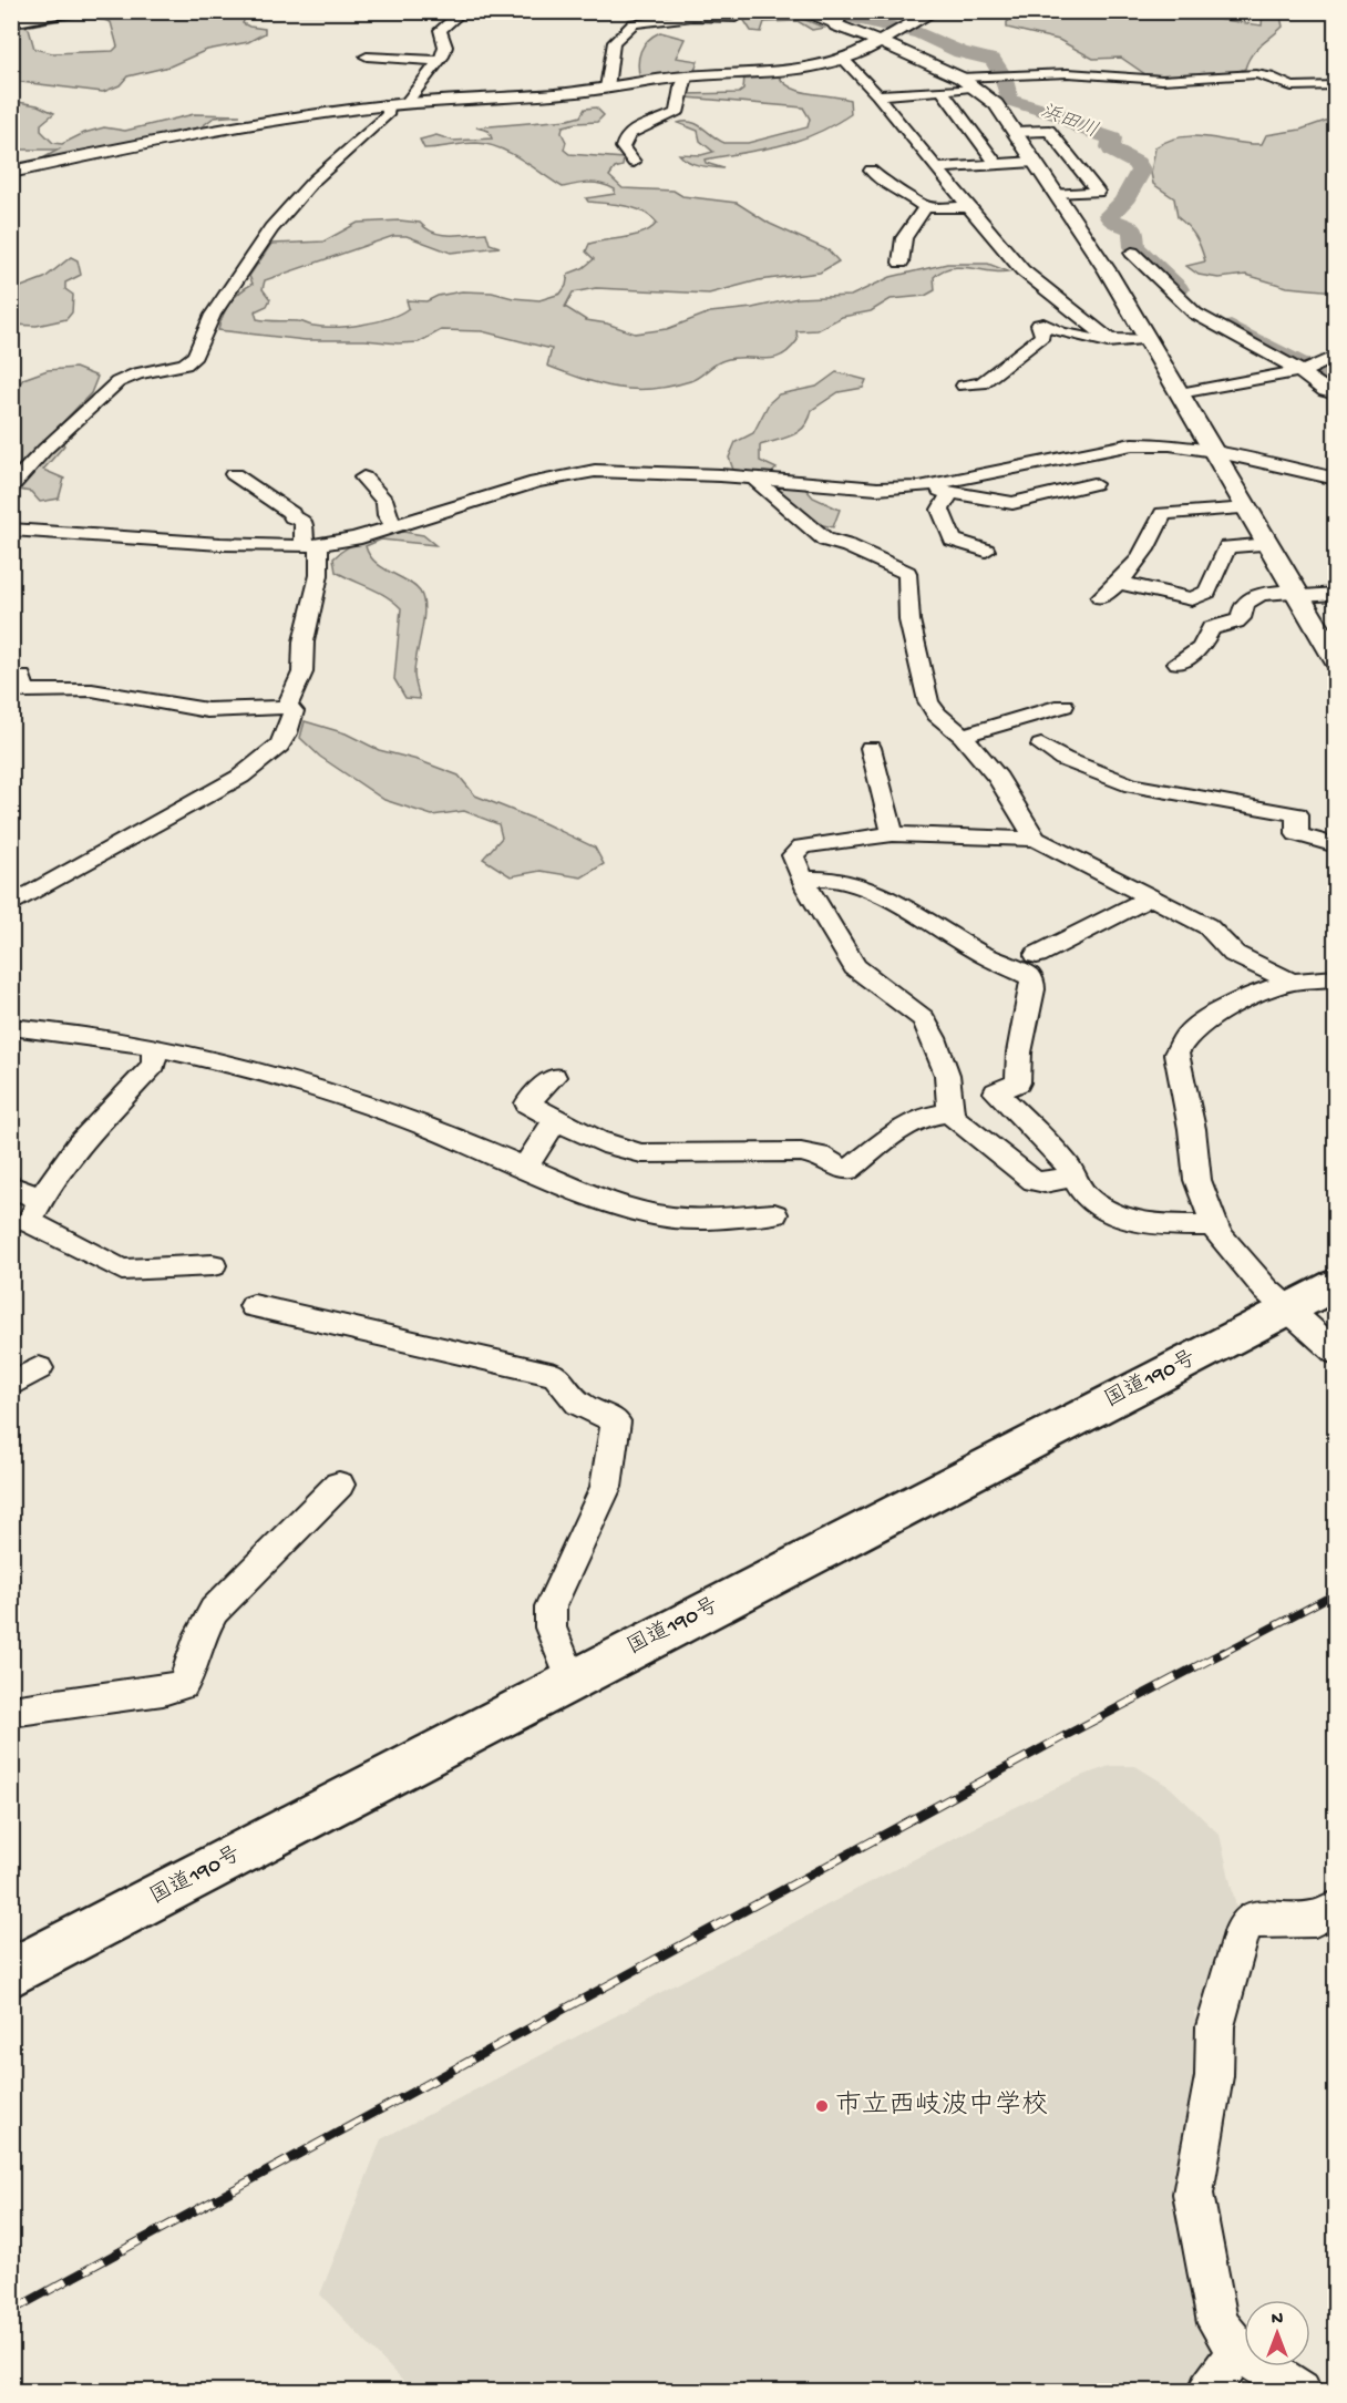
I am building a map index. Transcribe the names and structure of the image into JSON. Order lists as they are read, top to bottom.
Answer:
{
  "streets": {
    "main road": ["国道190号"]
  },
  "water": ["浜田川"],
  "places": ["市立西岐波中学校"],
  "north": "top"
}
